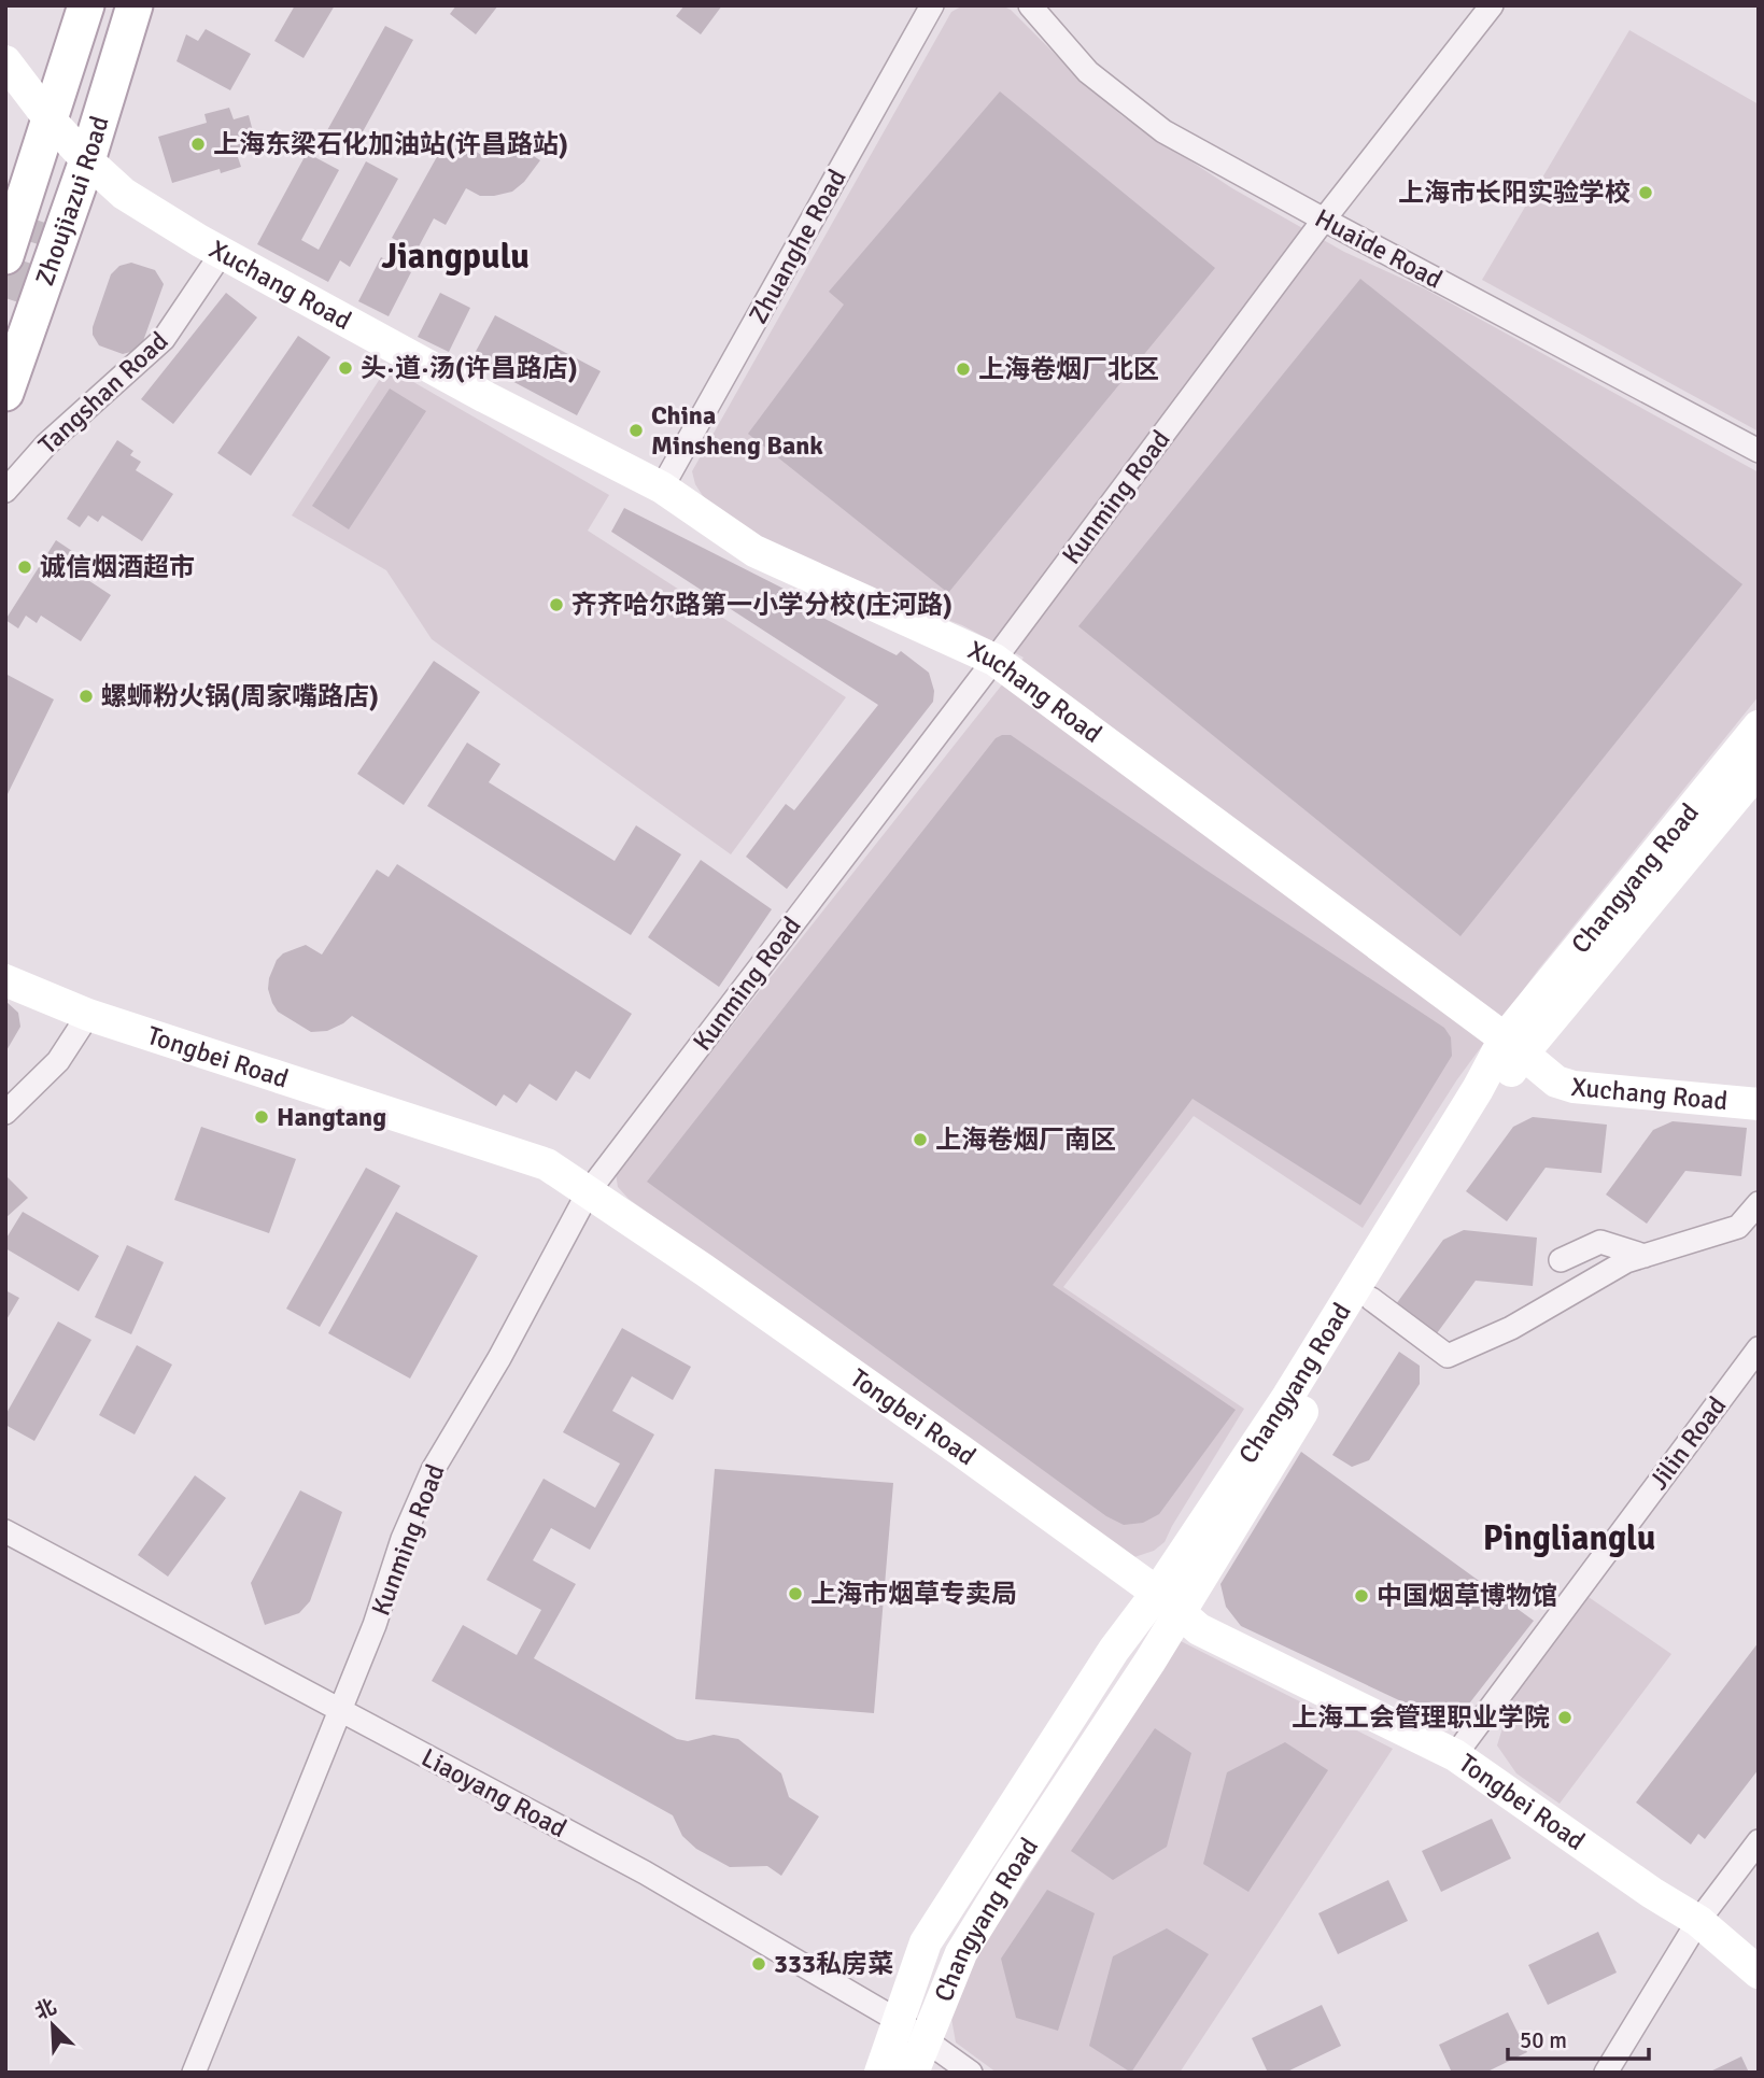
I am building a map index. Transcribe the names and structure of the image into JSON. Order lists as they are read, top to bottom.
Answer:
{
  "streets": {
    "main road": ["Zhoujiazui Road"],
    "street": [
      "Zhuanghe Road",
      "Huaide Road",
      "Xuchang Road",
      "Tangshan Road",
      "Kunming Road",
      "Changyang Road",
      "Tongbei Road",
      "Jilin Road",
      "Liaoyang Road"
    ]
  },
  "crossings": [
    ["Zhoujiazui Road", "Xuchang Road"],
    ["Zhuanghe Road", "Xuchang Road"],
    ["Huaide Road", "Kunming Road"],
    ["Xuchang Road", "Tangshan Road"],
    ["Xuchang Road", "Kunming Road"],
    ["Xuchang Road", "Changyang Road"],
    ["Kunming Road", "Tongbei Road"],
    ["Kunming Road", "Liaoyang Road"],
    ["Changyang Road", "Tongbei Road"],
    ["Changyang Road", "Liaoyang Road"],
    ["Tongbei Road", "Jilin Road"]
  ],
  "districts": ["Jiangpulu", "Pinglianglu"],
  "places": [
    "上海东梁石化加油站(许昌路站)",
    "上海市长阳实验学校",
    "头·道·汤(许昌路店)",
    "上海卷烟厂北区",
    "China Minsheng Bank",
    "诚信烟酒超市",
    "齐齐哈尔路第一小学分校(庄河路)",
    "螺蛳粉火锅(周家嘴路店)",
    "Hangtang",
    "上海卷烟厂南区",
    "上海市烟草专卖局",
    "中国烟草博物馆",
    "上海工会管理职业学院",
    "333私房菜"
  ],
  "scale_bar": "50 m",
  "north": "top left"
}
